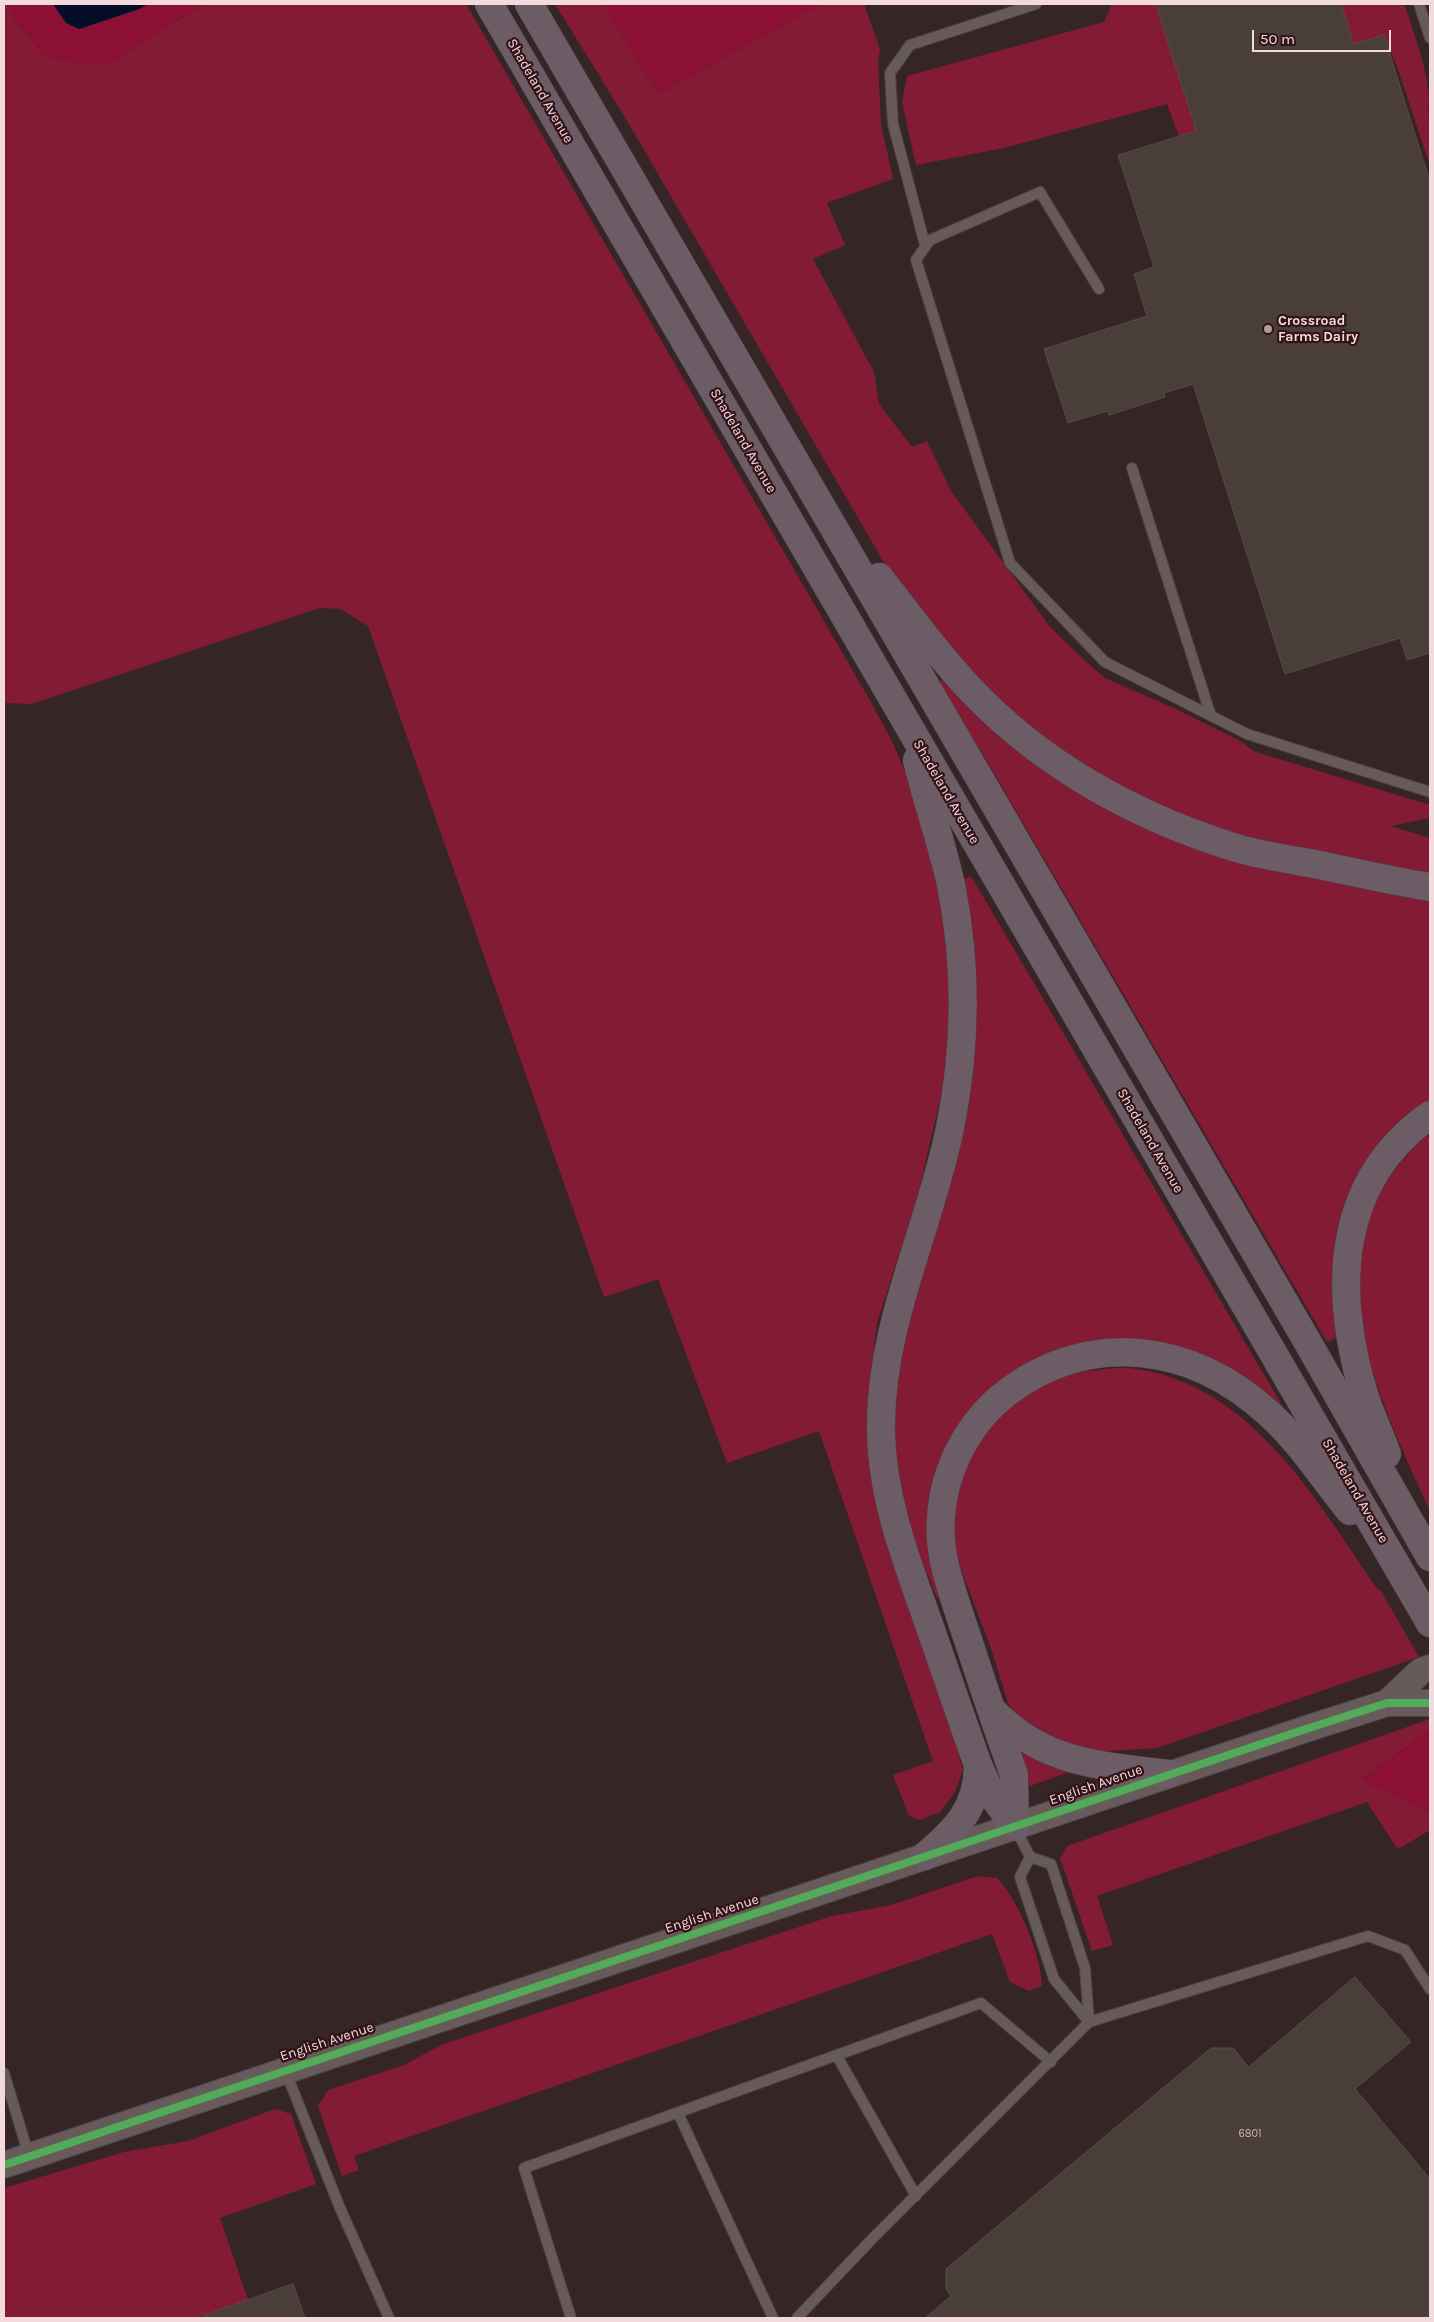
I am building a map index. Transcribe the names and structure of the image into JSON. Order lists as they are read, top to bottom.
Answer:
{
  "streets": {
    "highway": ["Shadeland Avenue"],
    "street": ["English Avenue"]
  },
  "places": ["Crossroad Farms Dairy"],
  "house_numbers": ["6801"],
  "scale_bar": "50 m"
}
